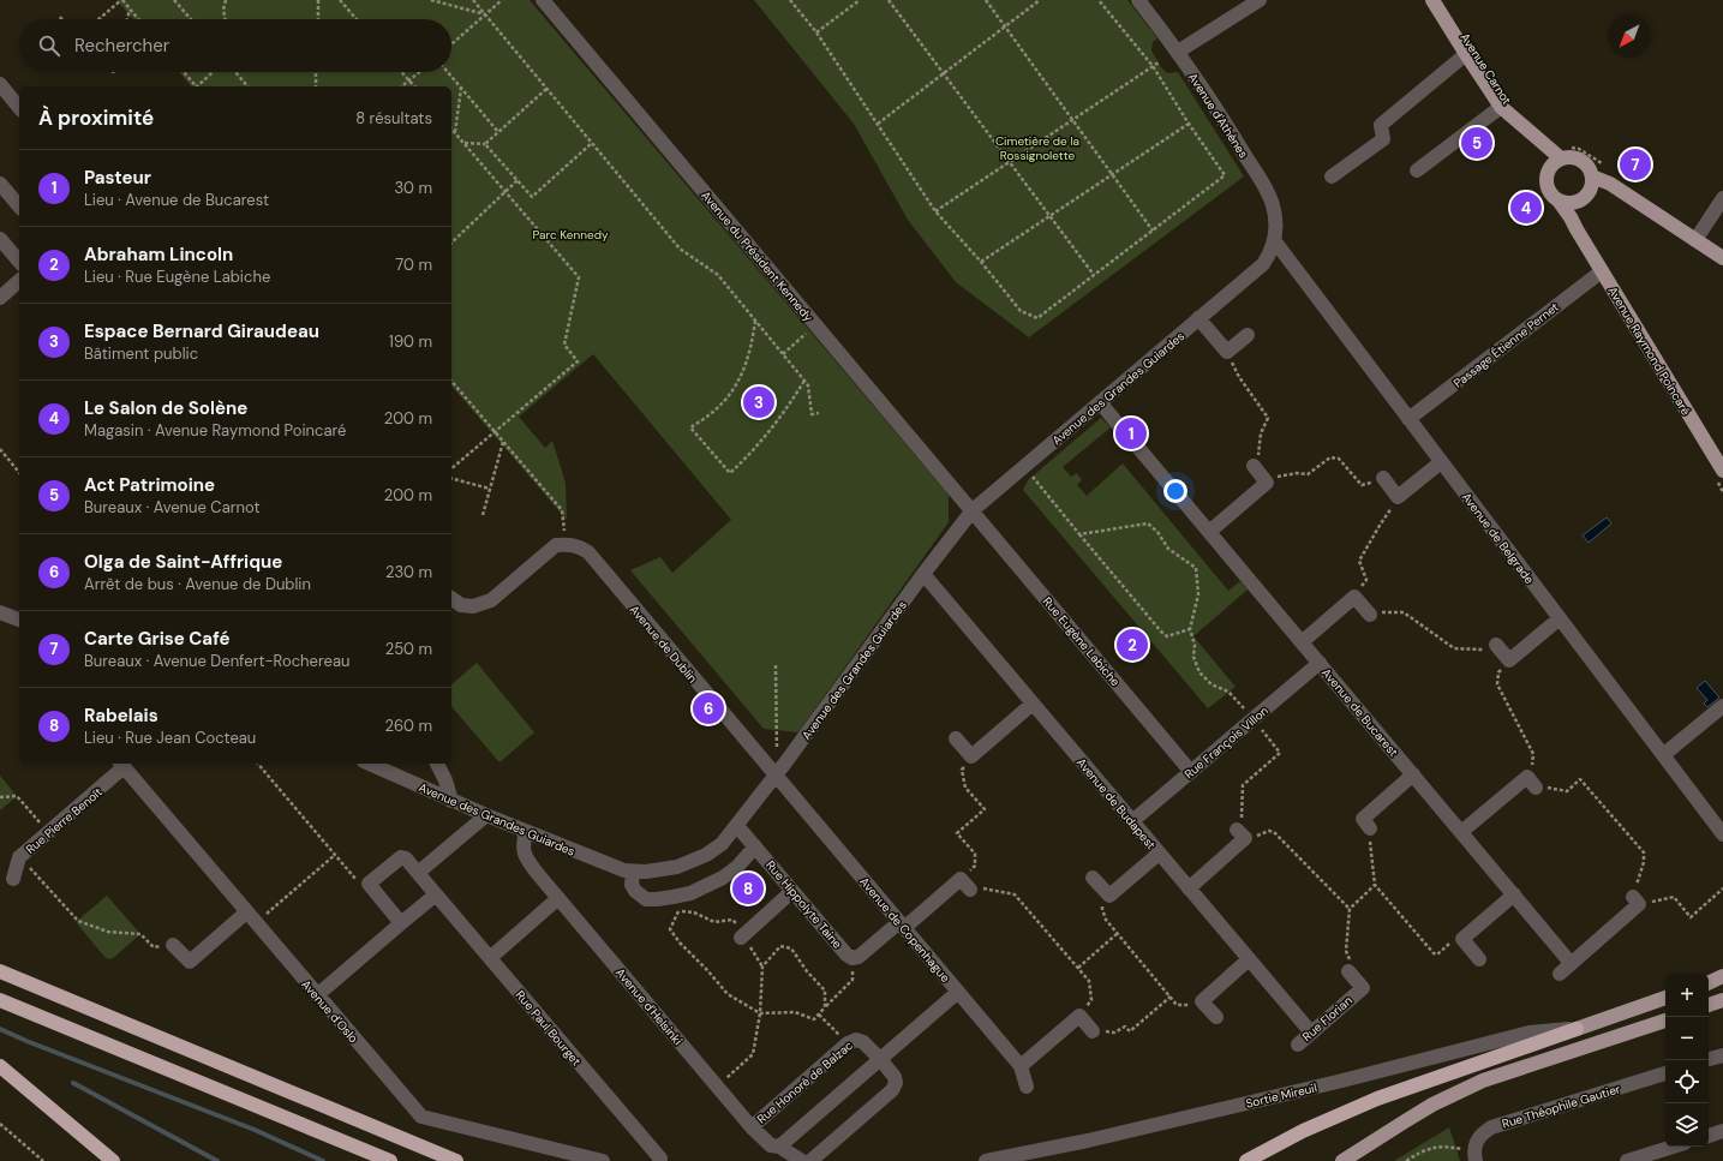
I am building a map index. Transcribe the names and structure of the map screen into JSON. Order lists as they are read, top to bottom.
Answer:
{
  "streets": {
    "main road": ["Avenue Carnot", "Avenue Raymond Poincaré"],
    "street": [
      "Avenue d'Athènes",
      "Avenue du Président Kennedy",
      "Passage Étienne Pernet",
      "Avenue des Grandes Guiardes",
      "Avenue de Belgrade",
      "Rue Eugène Labiche",
      "Avenue de Dublin",
      "Avenue de Bucarest",
      "Rue François Villon",
      "Avenue de Budapest",
      "Rue Pierre Benoît",
      "Rue Hippolyte Taine",
      "Avenue de Copenhague",
      "Avenue d'Helsinki",
      "Avenue d'Oslo",
      "Rue Florian",
      "Rue Paul Bourget",
      "Rue Honoré de Balzac",
      "Sortie Mireuil",
      "Rue Théophile Gautier"
    ]
  },
  "crossings": [
    ["Avenue Carnot", "Avenue Raymond Poincaré"],
    ["Avenue d'Athènes", "Avenue des Grandes Guiardes"],
    ["Avenue d'Athènes", "Avenue de Belgrade"],
    ["Avenue du Président Kennedy", "Avenue des Grandes Guiardes"],
    ["Avenue du Président Kennedy", "Rue Eugène Labiche"],
    ["Passage Étienne Pernet", "Avenue Raymond Poincaré"],
    ["Passage Étienne Pernet", "Avenue de Belgrade"],
    ["Avenue des Grandes Guiardes", "Avenue de Belgrade"],
    ["Avenue des Grandes Guiardes", "Rue Eugène Labiche"],
    ["Avenue des Grandes Guiardes", "Avenue de Dublin"],
    ["Avenue des Grandes Guiardes", "Avenue de Budapest"],
    ["Avenue des Grandes Guiardes", "Rue Hippolyte Taine"],
    ["Avenue des Grandes Guiardes", "Avenue de Copenhague"],
    ["Avenue des Grandes Guiardes", "Avenue d'Helsinki"],
    ["Rue Eugène Labiche", "Rue François Villon"],
    ["Avenue de Dublin", "Avenue de Copenhague"],
    ["Avenue de Bucarest", "Rue François Villon"],
    ["Rue François Villon", "Avenue de Budapest"],
    ["Avenue de Budapest", "Rue Florian"],
    ["Rue Pierre Benoît", "Avenue d'Oslo"],
    ["Rue Hippolyte Taine", "Avenue de Copenhague"],
    ["Avenue d'Helsinki", "Rue Honoré de Balzac"]
  ],
  "parks": ["Cimetière de la Rossignolette", "Parc Kennedy"],
  "north": "bottom left",
  "page": {
    "search": "Rechercher",
    "heading": ["À proximité", "8 résultats"],
    "pins": [
      "5",
      "7",
      "4",
      "3",
      "1",
      "2",
      "6",
      "8"
    ],
    "list": [
      {
        "mark": "1",
        "name": "Pasteur",
        "note": "Lieu · Avenue de Bucarest",
        "value": "30 m"
      },
      {
        "mark": "2",
        "name": "Abraham Lincoln",
        "note": "Lieu · Rue Eugène Labiche",
        "value": "70 m"
      },
      {
        "mark": "3",
        "name": "Espace Bernard Giraudeau",
        "note": "Bâtiment public",
        "value": "190 m"
      },
      {
        "mark": "4",
        "name": "Le Salon de Solène",
        "note": "Magasin · Avenue Raymond Poincaré",
        "value": "200 m"
      },
      {
        "mark": "5",
        "name": "Act Patrimoine",
        "note": "Bureaux · Avenue Carnot",
        "value": "200 m"
      },
      {
        "mark": "6",
        "name": "Olga de Saint-Affrique",
        "note": "Arrêt de bus · Avenue de Dublin",
        "value": "230 m"
      },
      {
        "mark": "7",
        "name": "Carte Grise Café",
        "note": "Bureaux · Avenue Denfert-Rochereau",
        "value": "250 m"
      },
      {
        "mark": "8",
        "name": "Rabelais",
        "note": "Lieu · Rue Jean Cocteau",
        "value": "260 m"
      }
    ],
    "map_buttons": ["+", "−"]
  }
}
